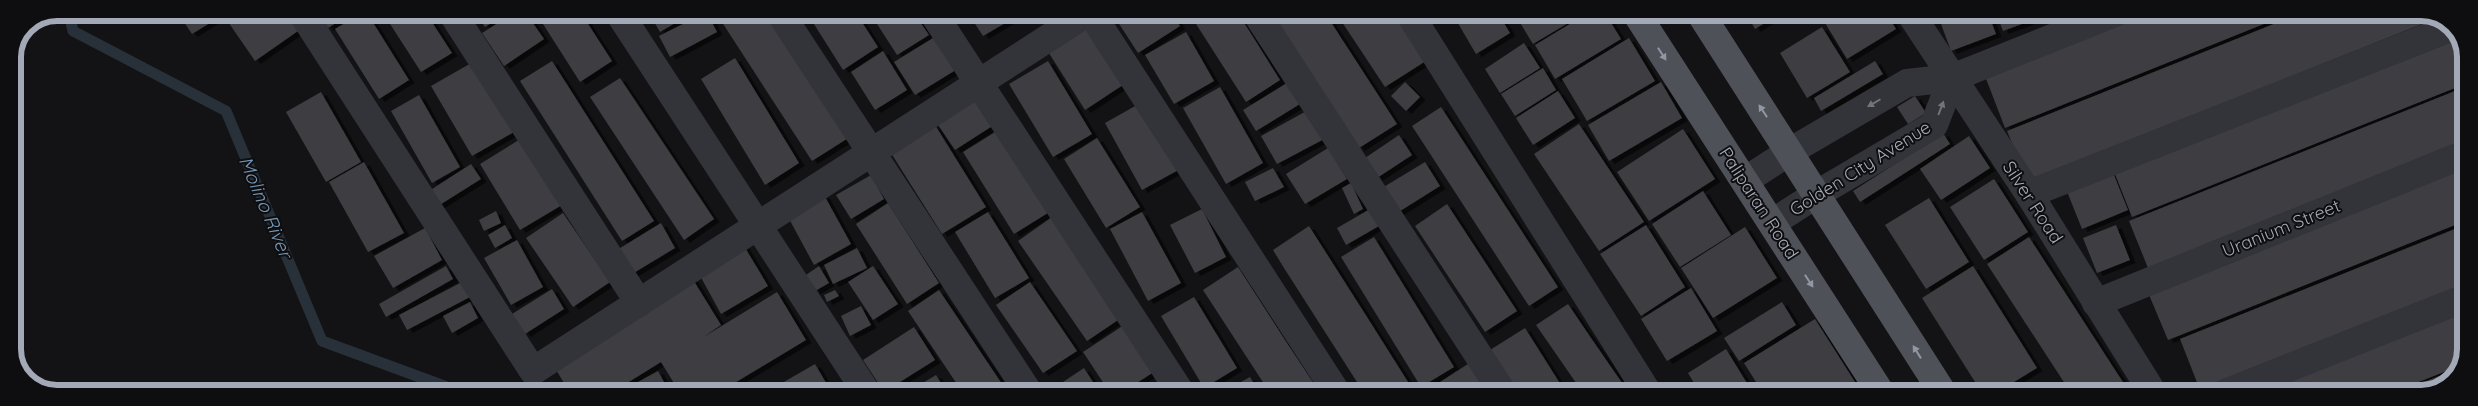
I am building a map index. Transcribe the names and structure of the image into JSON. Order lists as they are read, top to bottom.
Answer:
{
  "streets": {
    "main road": ["Paliparan Road"],
    "street": ["Golden City Avenue", "Silver Road", "Uranium Street"]
  },
  "crossings": [
    ["Golden City Avenue", "Silver Road"],
    ["Golden City Avenue", "Paliparan Road"],
    ["Silver Road", "Uranium Street"]
  ],
  "water": ["Molino River"]
}
